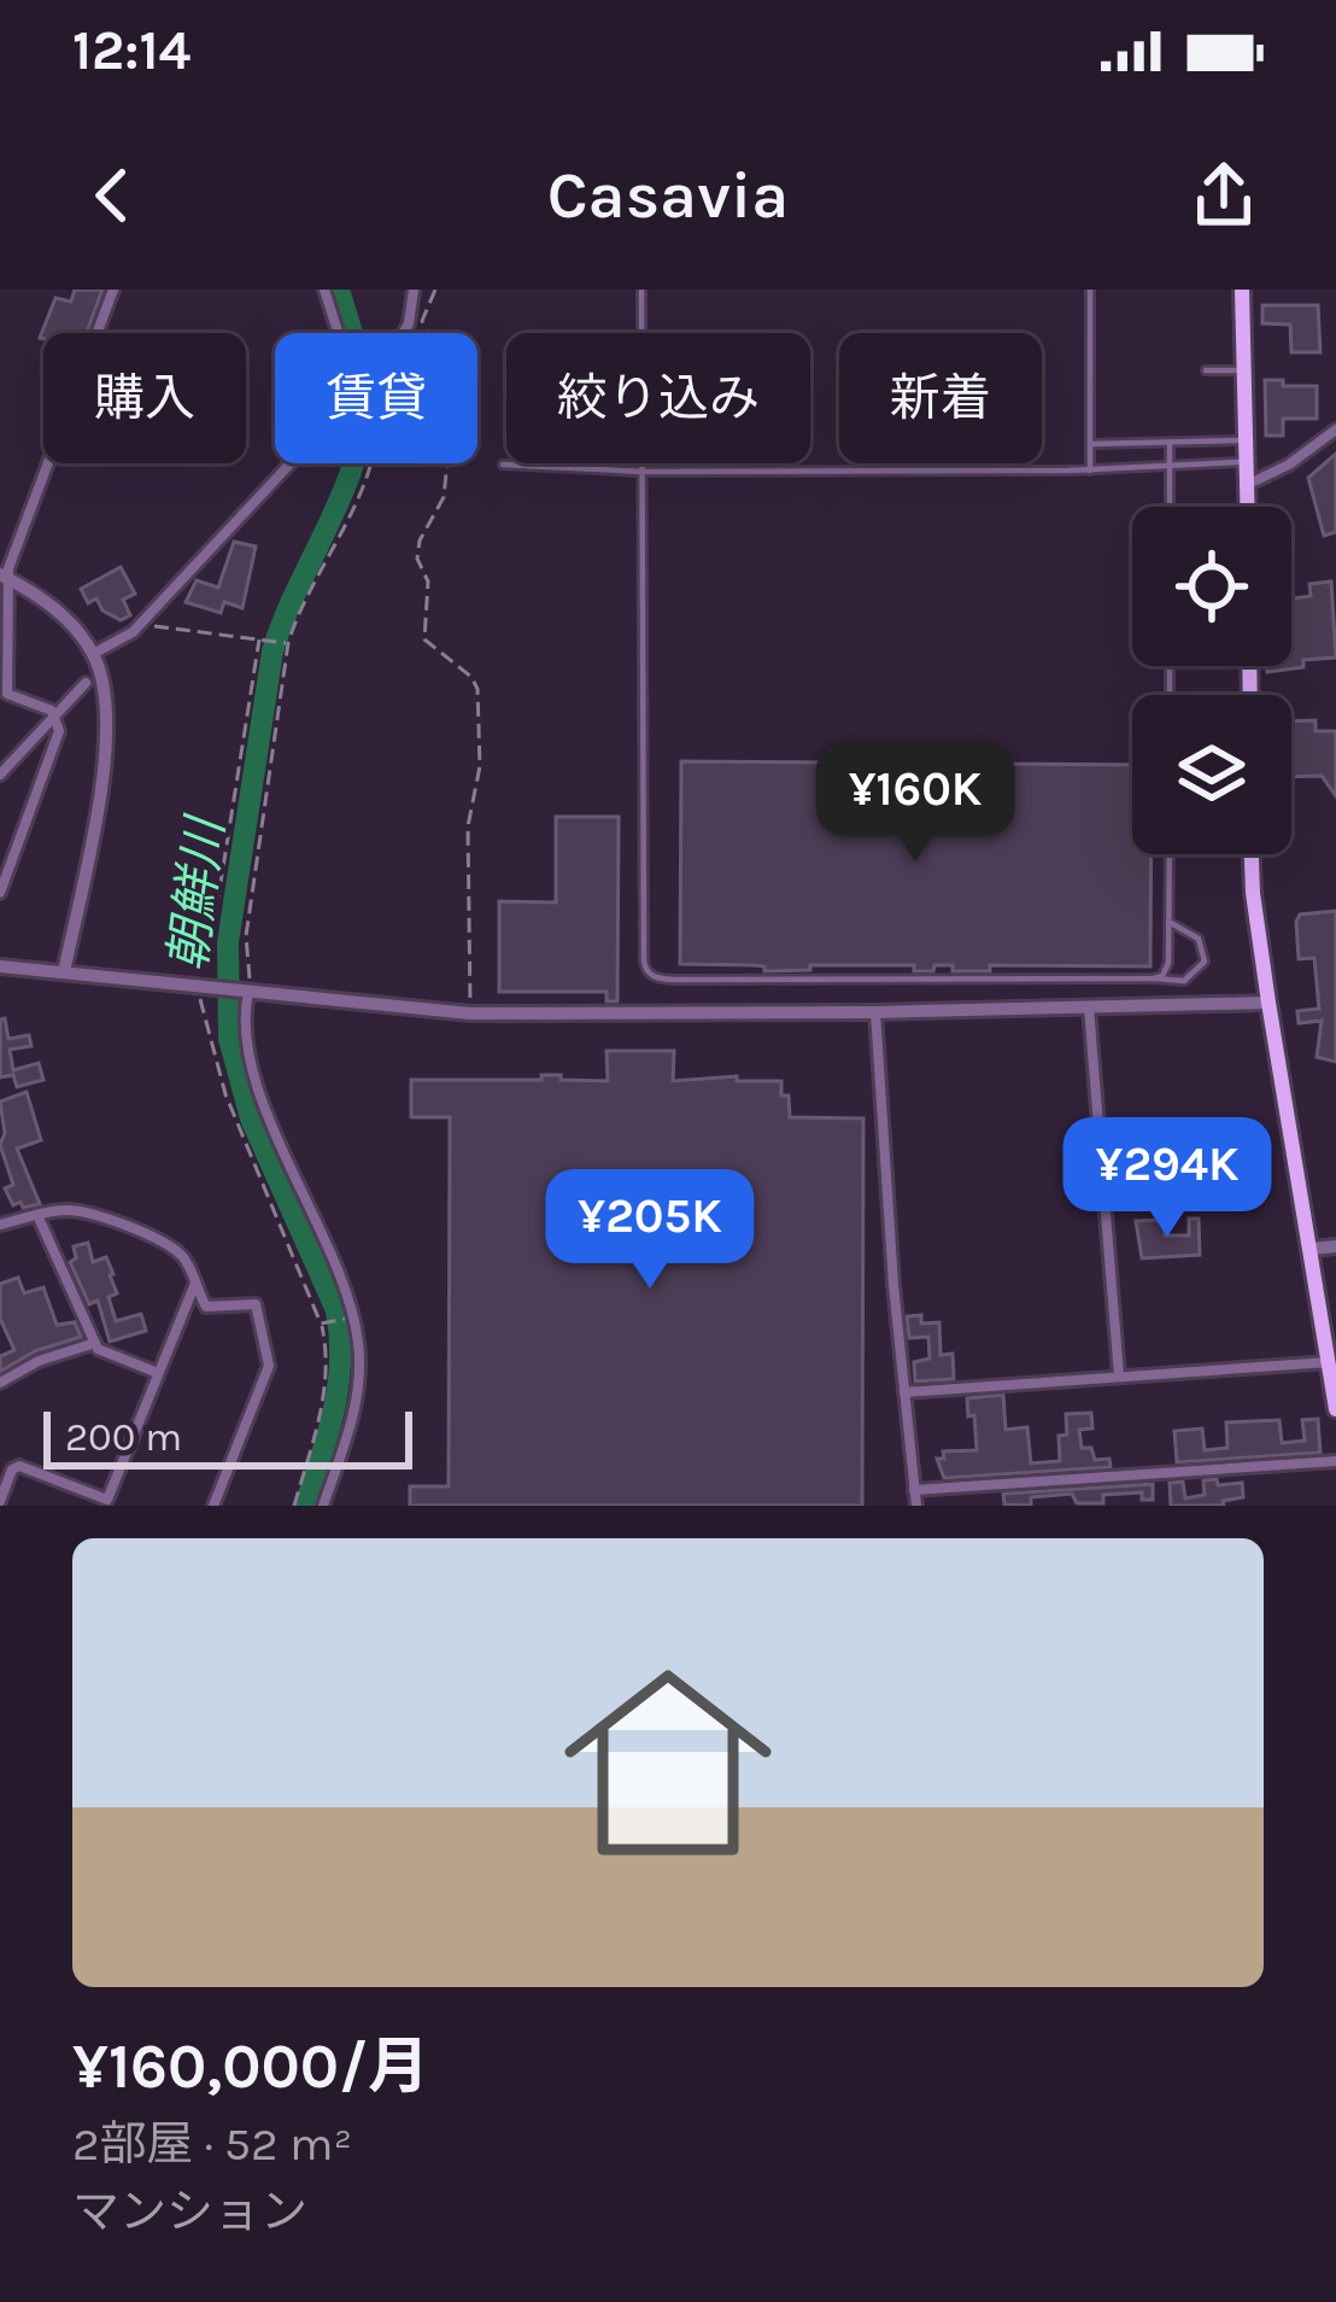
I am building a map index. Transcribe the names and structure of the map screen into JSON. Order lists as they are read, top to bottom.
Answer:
{
  "water": ["朝鮮川"],
  "scale_bar": "200 m",
  "page": {
    "status": "12:14",
    "header": "Casavia",
    "chip": [
      "購入",
      "賃貸",
      "絞り込み",
      "新着"
    ],
    "price": ["¥160K", "¥294K", "¥205K"],
    "scale": "200 m",
    "list": [
      {
        "name": "¥160,000/月",
        "note": "2部屋 · 52 m² · マンション"
      }
    ]
  }
}
